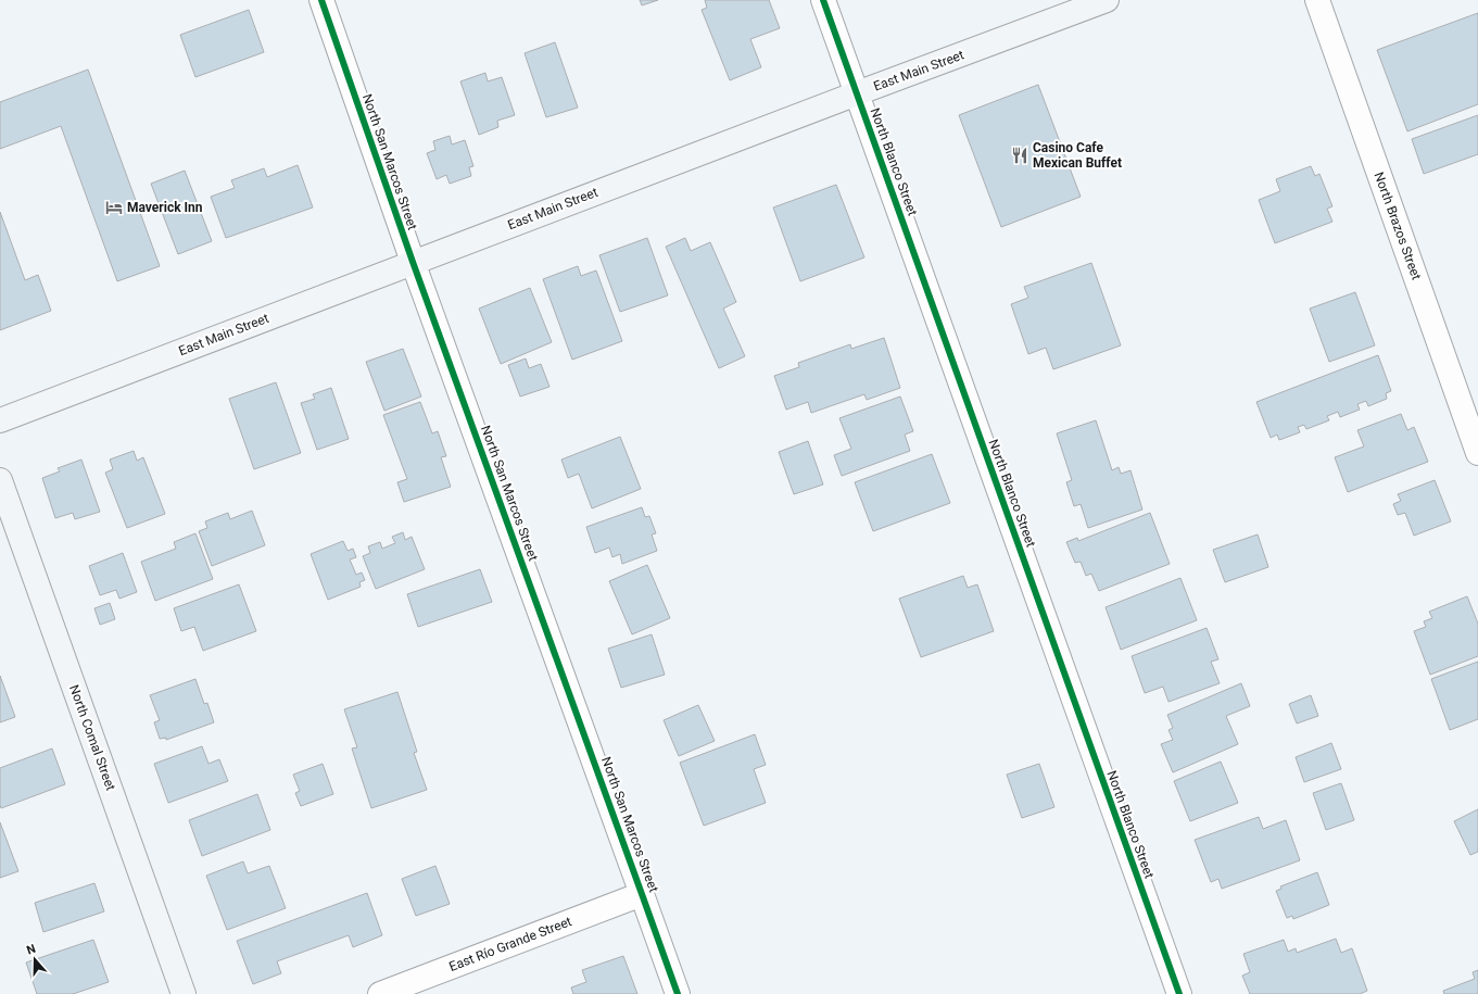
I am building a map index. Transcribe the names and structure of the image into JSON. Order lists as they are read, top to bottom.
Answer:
{
  "streets": {
    "main road": ["East Main Street", "North Comal Street"],
    "street": [
      "North San Marcos Street",
      "North Blanco Street",
      "North Brazos Street",
      "East Río Grande Street"
    ]
  },
  "crossings": [
    ["East Main Street", "North San Marcos Street"],
    ["East Main Street", "North Blanco Street"],
    ["North San Marcos Street", "East Río Grande Street"]
  ],
  "places": {
    "restaurant": ["Casino Cafe Mexican Buffet"],
    "hotel": ["Maverick Inn"]
  },
  "north": "top"
}
